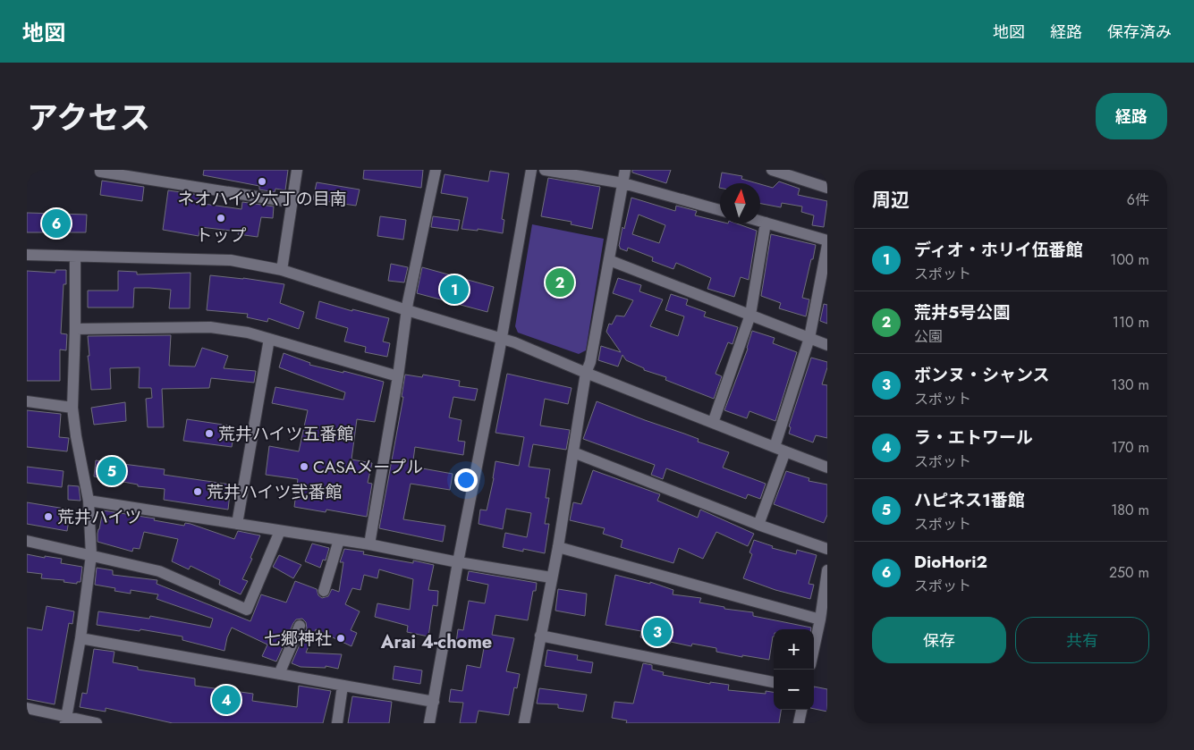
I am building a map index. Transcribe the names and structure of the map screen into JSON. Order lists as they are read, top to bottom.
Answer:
{
  "districts": ["Arai 4-chome"],
  "places": [
    "ネオハイツ六丁の目南",
    "トップ",
    "荒井ハイツ五番館",
    "CASAメープル",
    "荒井ハイツ弐番館",
    "荒井ハイツ",
    "七郷神社"
  ],
  "north": "top",
  "page": {
    "header": "地図",
    "nav": ["地図", "経路", "保存済み"],
    "title": "アクセス",
    "buttons": [
      "経路",
      ["保存", "共有"]
    ],
    "heading": ["周辺", "6件"],
    "pins": [
      "6",
      "2",
      "1",
      "5",
      "3",
      "4"
    ],
    "list": [
      {
        "mark": "1",
        "name": "ディオ・ホリイ伍番館",
        "note": "スポット",
        "value": "100 m"
      },
      {
        "mark": "2",
        "name": "荒井5号公園",
        "note": "公園",
        "value": "110 m"
      },
      {
        "mark": "3",
        "name": "ボンヌ・シャンス",
        "note": "スポット",
        "value": "130 m"
      },
      {
        "mark": "4",
        "name": "ラ・エトワール",
        "note": "スポット",
        "value": "170 m"
      },
      {
        "mark": "5",
        "name": "ハピネス1番館",
        "note": "スポット",
        "value": "180 m"
      },
      {
        "mark": "6",
        "name": "DioHori2",
        "note": "スポット",
        "value": "250 m"
      }
    ],
    "map_buttons": ["+", "−"]
  }
}
